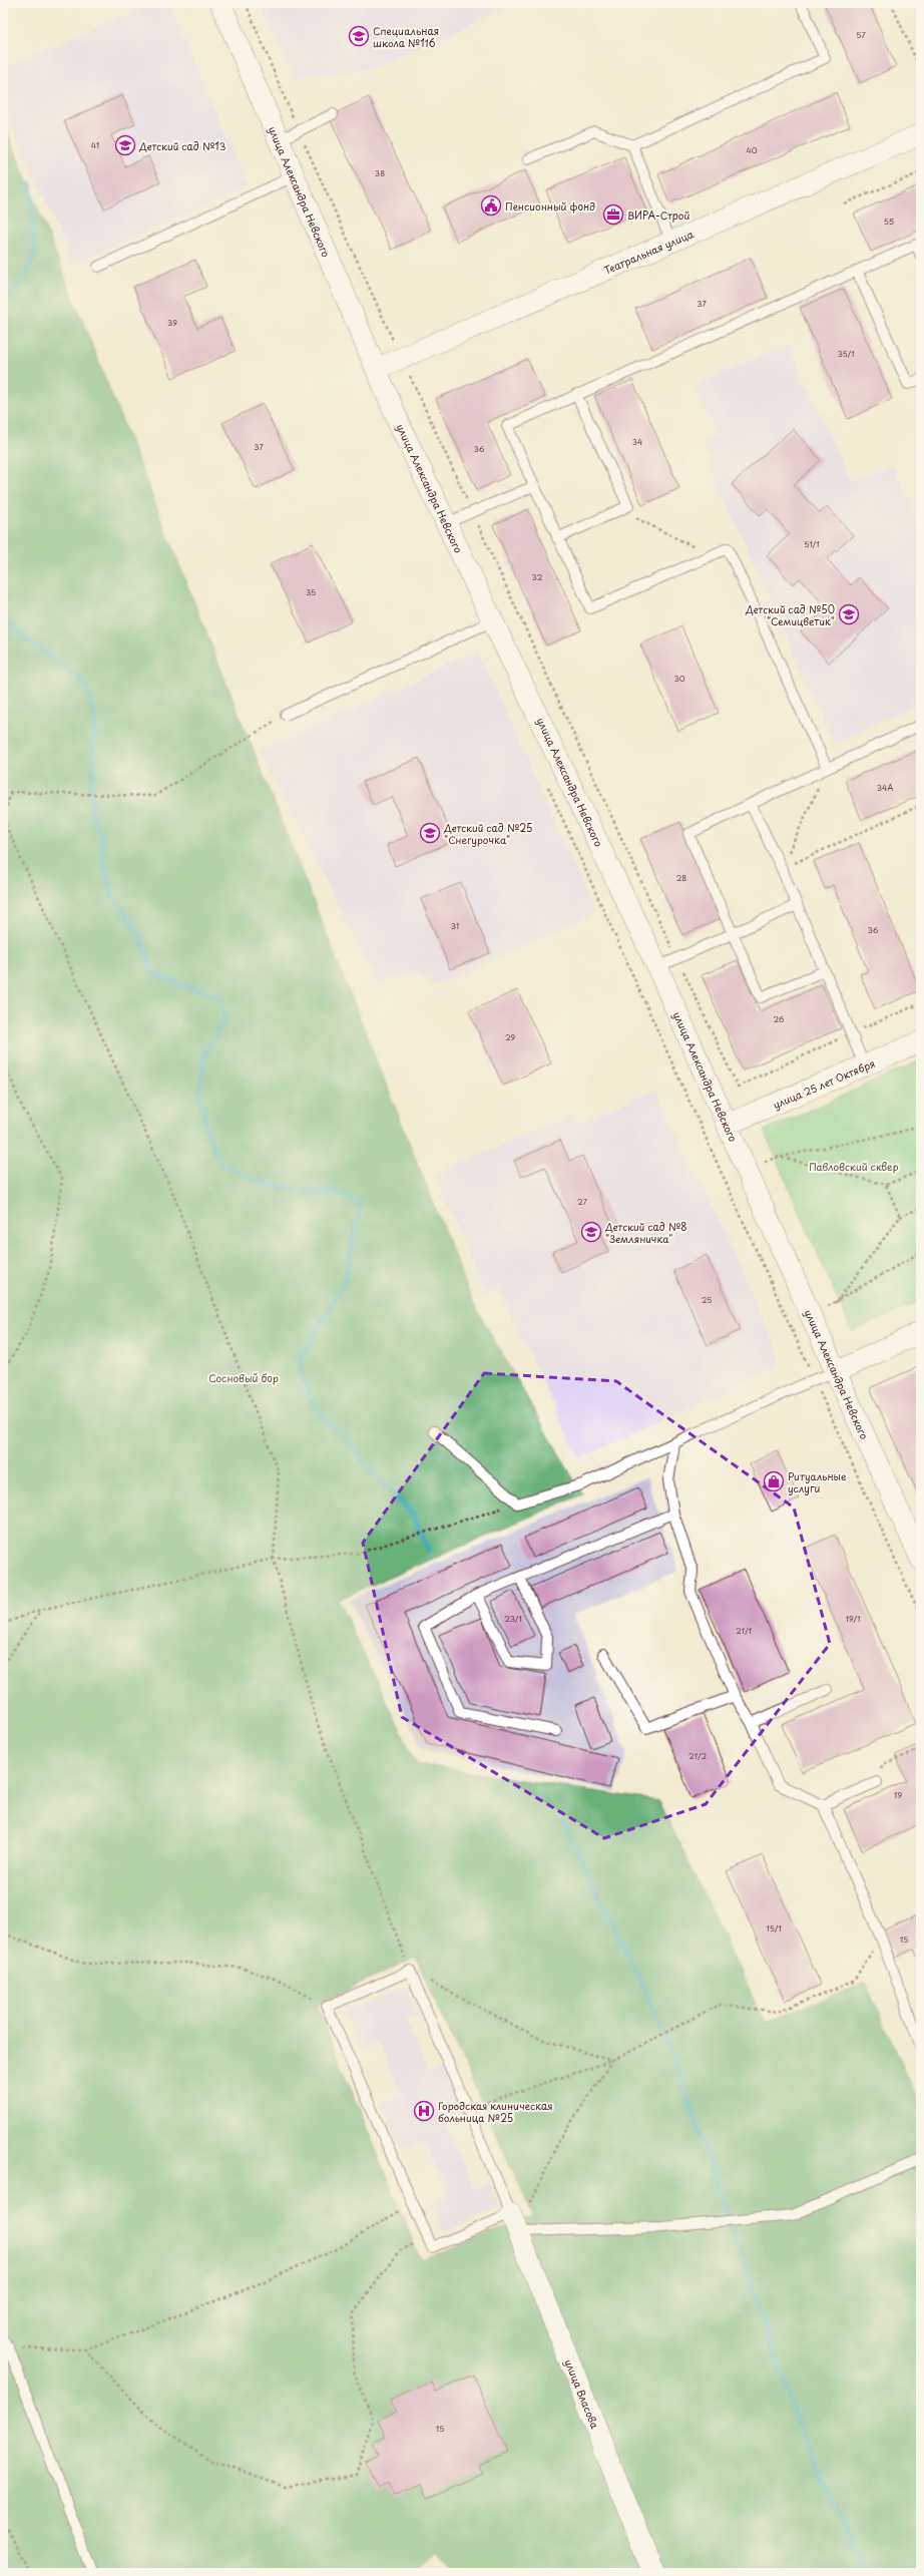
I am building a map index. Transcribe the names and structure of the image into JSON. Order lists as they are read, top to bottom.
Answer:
{
  "streets": {
    "street": [
      "улица Александра Невского",
      "Театральная улица",
      "улица 25 лет Октября",
      "улица Власова"
    ]
  },
  "crossings": [
    ["улица Александра Невского", "Театральная улица"],
    ["улица Александра Невского", "улица 25 лет Октября"]
  ],
  "parks": ["Павловский сквер", "Сосновый бор"],
  "places": {
    "school or university": [
      "Специальная школа №116",
      "Детский сад №13",
      "Детский сад №50 \"Семицветик\"",
      "Детский сад №25 \"Снегурочка\"",
      "Детский сад №8 \"Земляничка\""
    ],
    "public building": ["Пенсионный фонд"],
    "office": ["ВИРА-Строй"],
    "shop": ["Ритуальные услуги"],
    "hospital": ["Городская клиническая больница №25"]
  },
  "house_numbers": [
    "57",
    "41",
    "40",
    "38",
    "55",
    "37",
    "39",
    "35/1",
    "34",
    "37",
    "36",
    "51/1",
    "32",
    "35",
    "30",
    "34А",
    "28",
    "31",
    "36",
    "26",
    "29",
    "27",
    "25",
    "23/1",
    "19/1",
    "21/1",
    "21/2",
    "19",
    "15/1",
    "15",
    "15"
  ]
}
